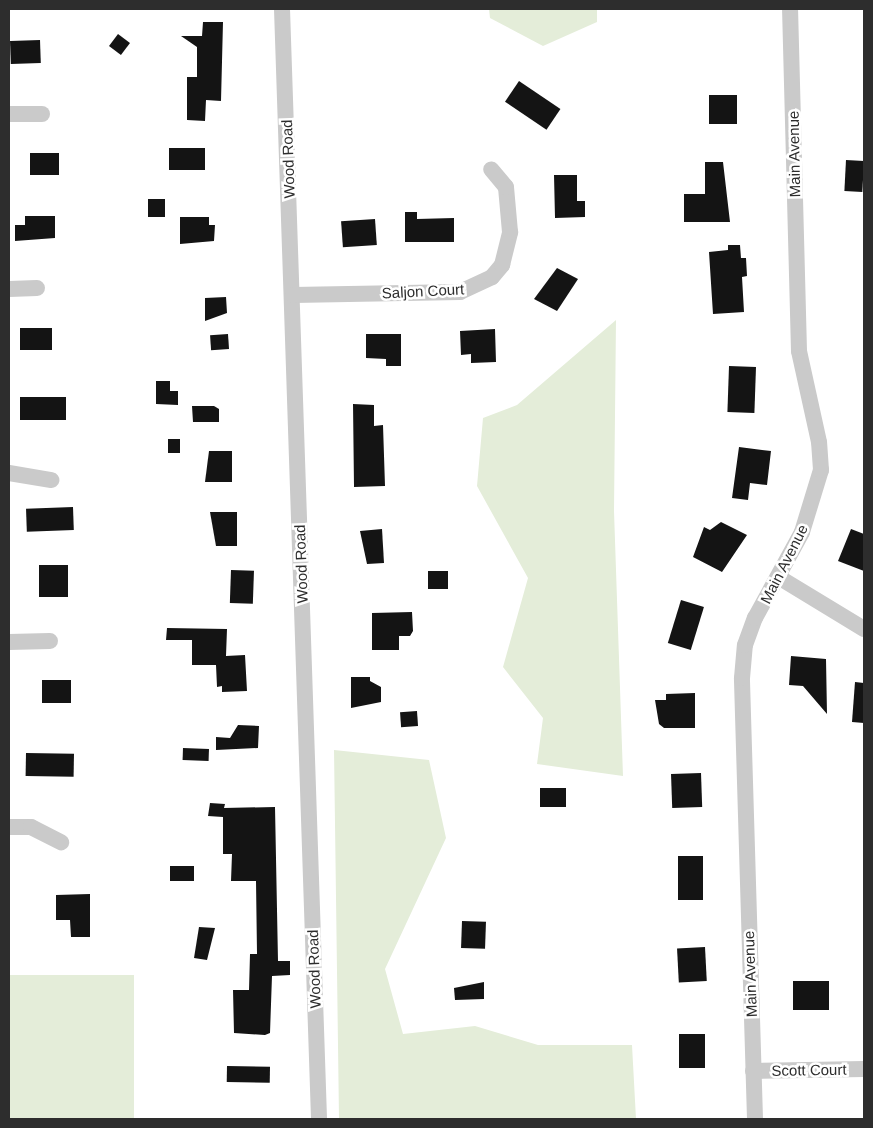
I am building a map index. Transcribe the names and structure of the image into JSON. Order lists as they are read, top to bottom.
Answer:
{
  "streets": {
    "street": [
      "Main Avenue",
      "Wood Road",
      "Saljon Court",
      "Scott Court"
    ]
  },
  "crossings": [
    ["Main Avenue", "Scott Court"],
    ["Wood Road", "Saljon Court"]
  ]
}
